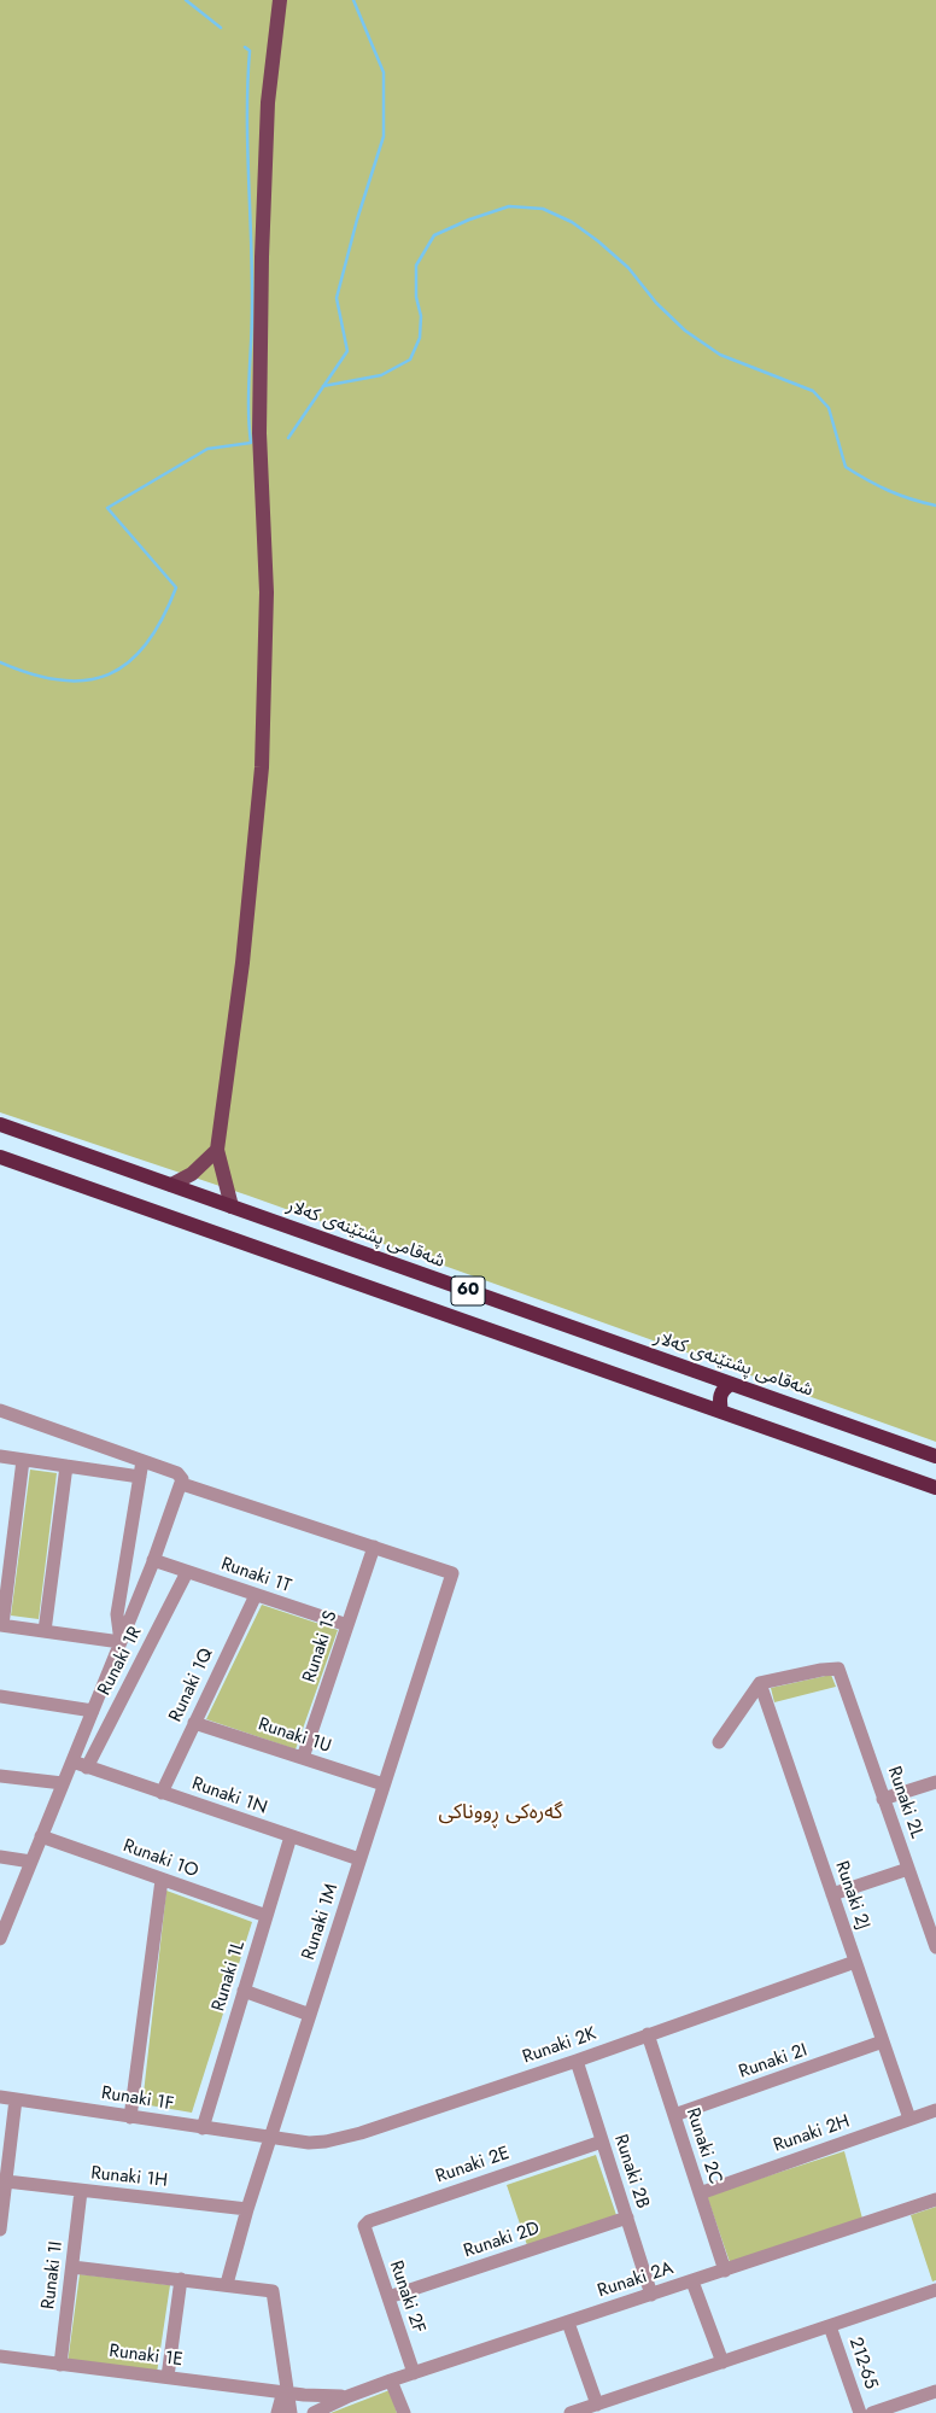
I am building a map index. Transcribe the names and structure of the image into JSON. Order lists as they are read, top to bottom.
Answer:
{
  "streets": {
    "highway": ["شەقامی پشتێنەی کەلار", "60"],
    "street": [
      "Runaki 1T",
      "Runaki 1S",
      "Runaki 1R",
      "Runaki 1Q",
      "Runaki 1U",
      "Runaki 1N",
      "Runaki 2L",
      "Runaki 1O",
      "Runaki 2J",
      "Runaki 1M",
      "Runaki 1L",
      "Runaki 2K",
      "Runaki 2I",
      "Runaki 1F",
      "Runaki 2H",
      "Runaki 2C",
      "Runaki 2E",
      "Runaki 2B",
      "Runaki 1H",
      "Runaki 2D",
      "Runaki 1I",
      "Runaki 2A",
      "Runaki 2F",
      "Runaki 1E",
      "212-65"
    ]
  },
  "crossings": [
    ["Runaki 1T", "Runaki 1S"],
    ["Runaki 1T", "Runaki 1R"],
    ["Runaki 1T", "Runaki 1Q"],
    ["Runaki 1S", "Runaki 1U"],
    ["Runaki 1S", "Runaki 1M"],
    ["Runaki 1R", "Runaki 1N"],
    ["Runaki 1Q", "Runaki 1U"],
    ["Runaki 1Q", "Runaki 1N"],
    ["Runaki 1U", "Runaki 1M"],
    ["Runaki 1N", "Runaki 1M"],
    ["Runaki 1N", "Runaki 1L"],
    ["Runaki 2L", "Runaki 2J"],
    ["Runaki 1O", "Runaki 1L"],
    ["Runaki 2J", "Runaki 2K"],
    ["Runaki 2J", "Runaki 2I"],
    ["Runaki 2J", "Runaki 2H"],
    ["Runaki 1M", "Runaki 2K"],
    ["Runaki 1M", "Runaki 1F"],
    ["Runaki 1M", "Runaki 1H"],
    ["Runaki 1L", "Runaki 1F"],
    ["Runaki 2K", "Runaki 1F"],
    ["Runaki 2K", "Runaki 2C"],
    ["Runaki 2K", "Runaki 2B"],
    ["Runaki 2I", "Runaki 2C"],
    ["Runaki 2H", "Runaki 2C"],
    ["Runaki 2C", "Runaki 2A"],
    ["Runaki 2E", "Runaki 2B"],
    ["Runaki 2E", "Runaki 2F"],
    ["Runaki 2B", "Runaki 2D"],
    ["Runaki 2B", "Runaki 2A"],
    ["Runaki 1H", "Runaki 1I"],
    ["Runaki 2D", "Runaki 2F"],
    ["Runaki 1I", "Runaki 1E"],
    ["Runaki 2A", "Runaki 2F"],
    ["Runaki 2A", "Runaki 1E"]
  ],
  "districts": ["گەرەکی ڕووناکی"]
}
